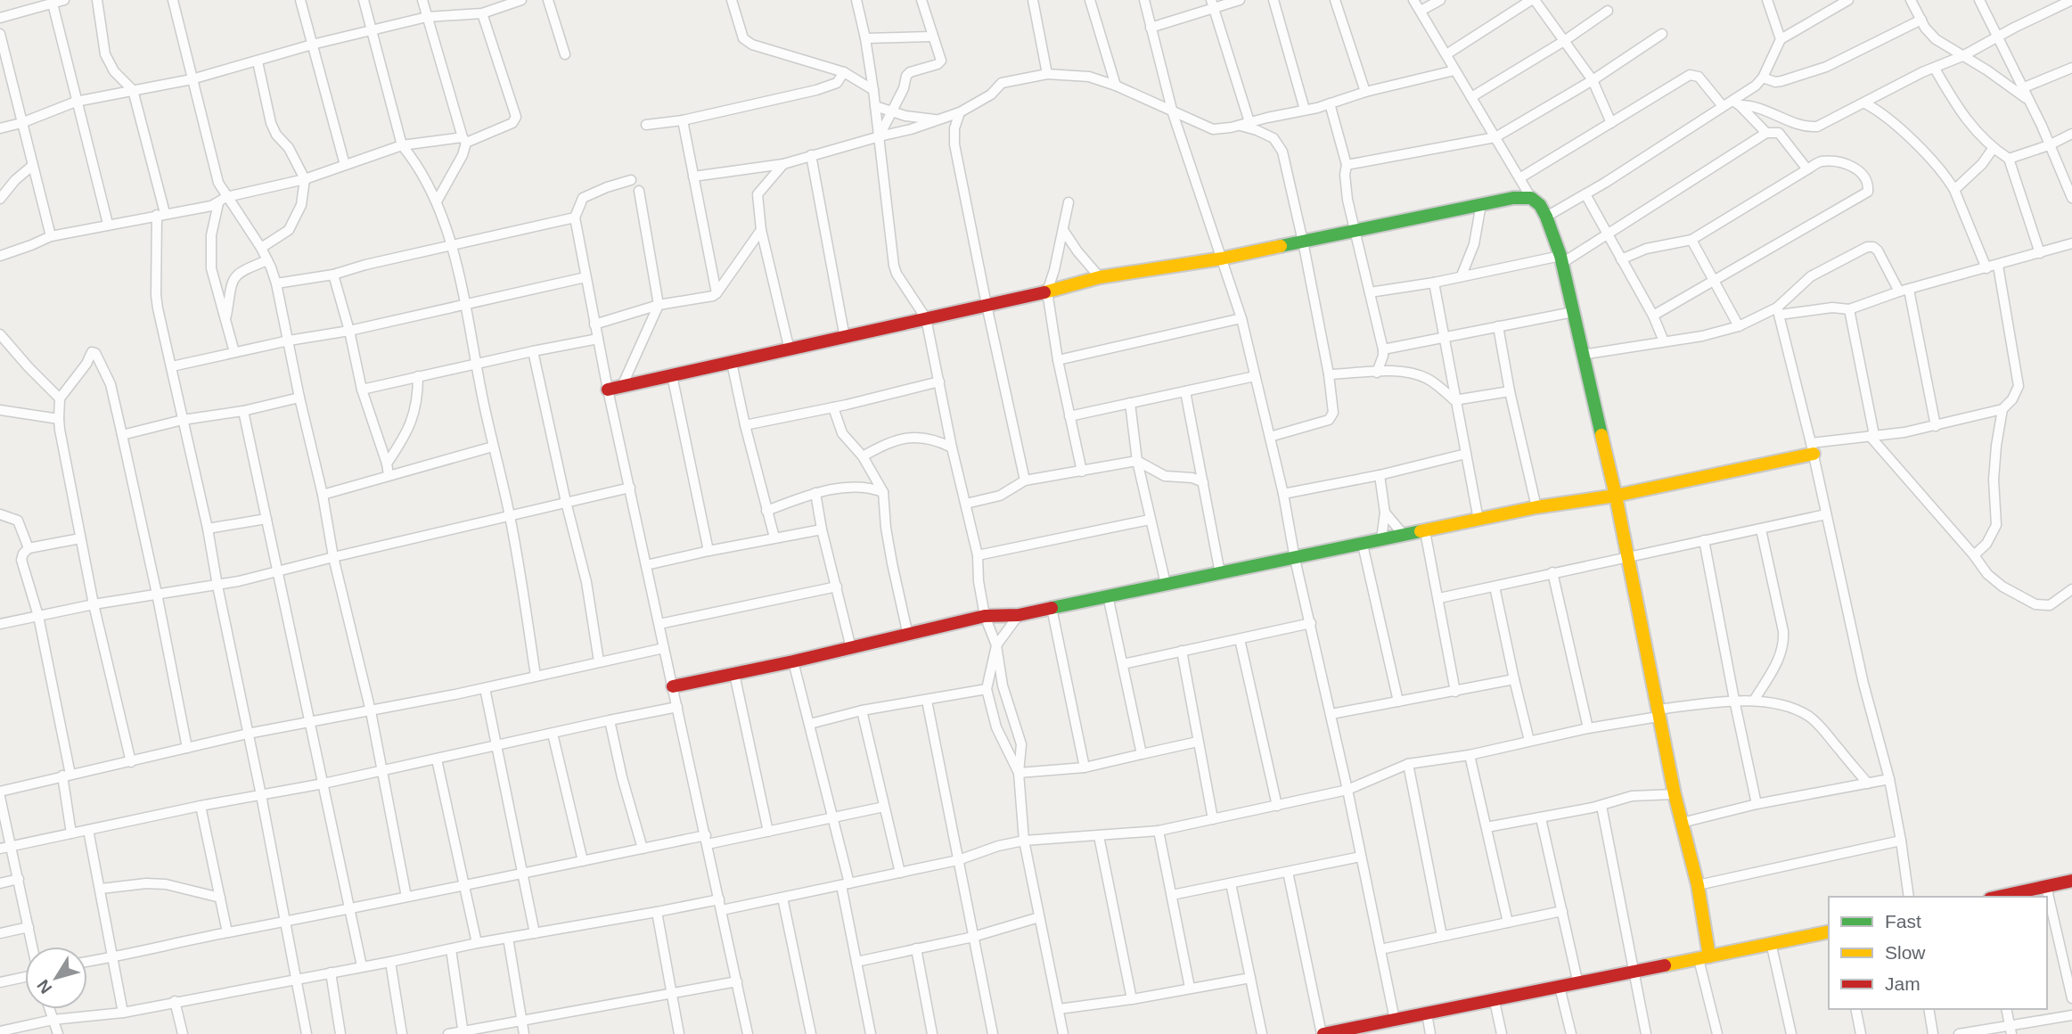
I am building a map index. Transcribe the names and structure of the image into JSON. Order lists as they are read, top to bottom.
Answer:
{
  "legend": ["Fast", "Slow", "Jam"],
  "north": "bottom left"
}
